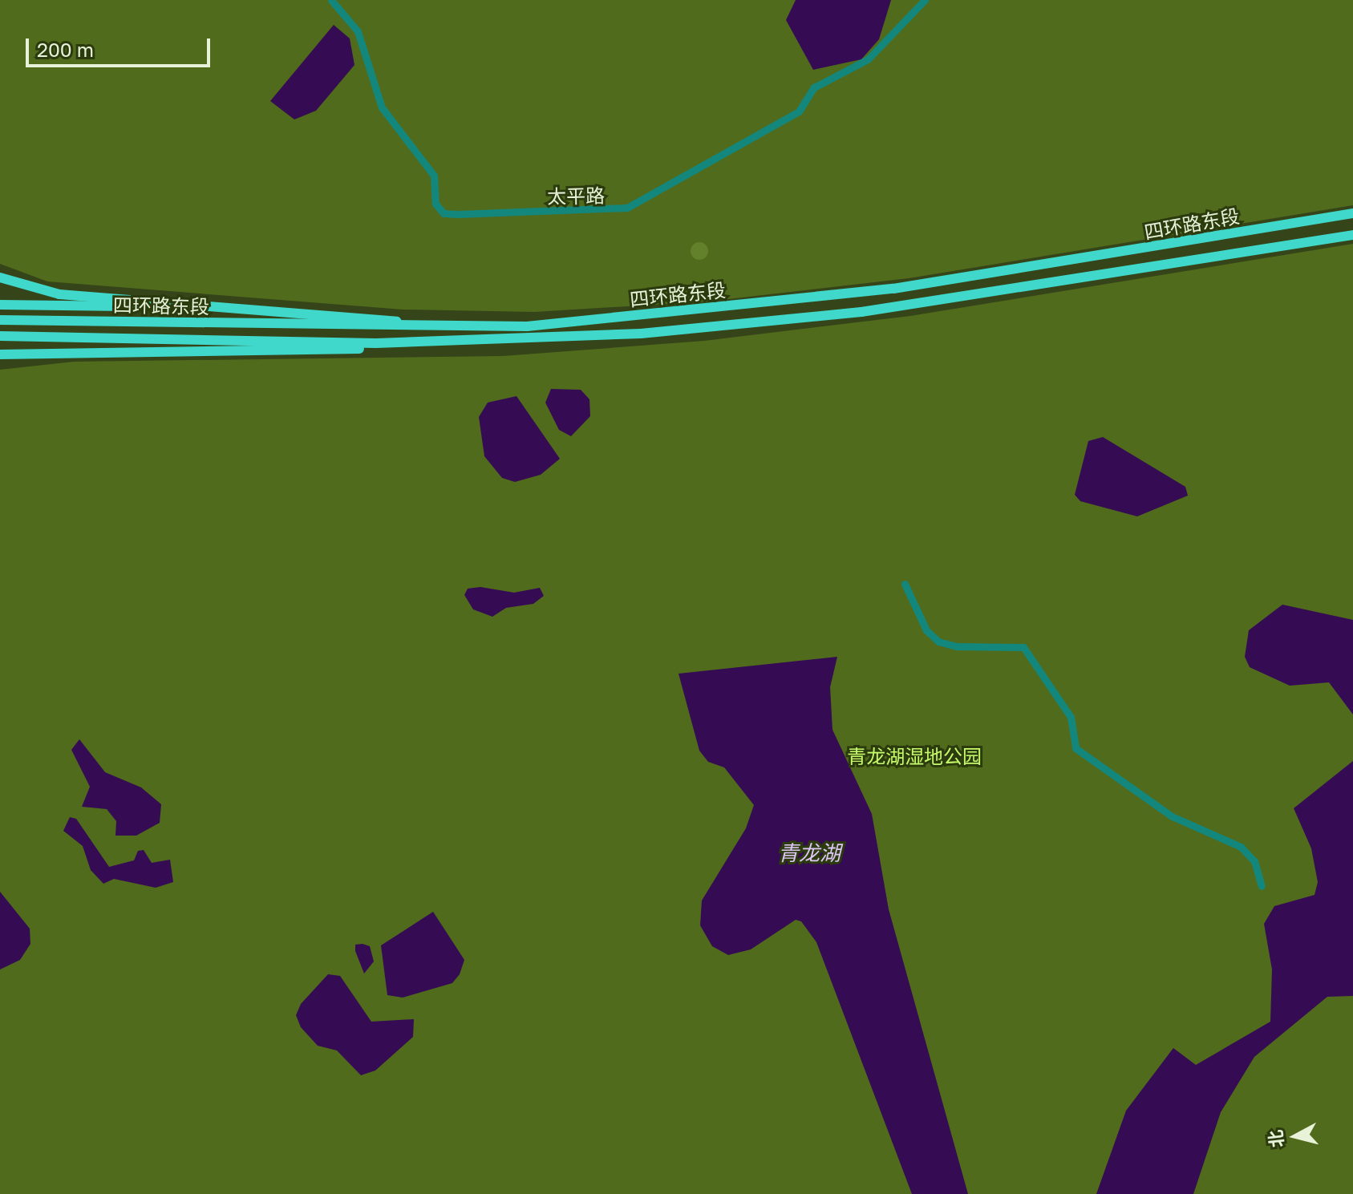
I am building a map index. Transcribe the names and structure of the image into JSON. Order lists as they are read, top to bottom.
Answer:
{
  "streets": {
    "highway": ["四环路东段"],
    "street": ["太平路"]
  },
  "water": ["青龙湖"],
  "parks": ["青龙湖湿地公园"],
  "scale_bar": "200 m",
  "north": "left"
}
